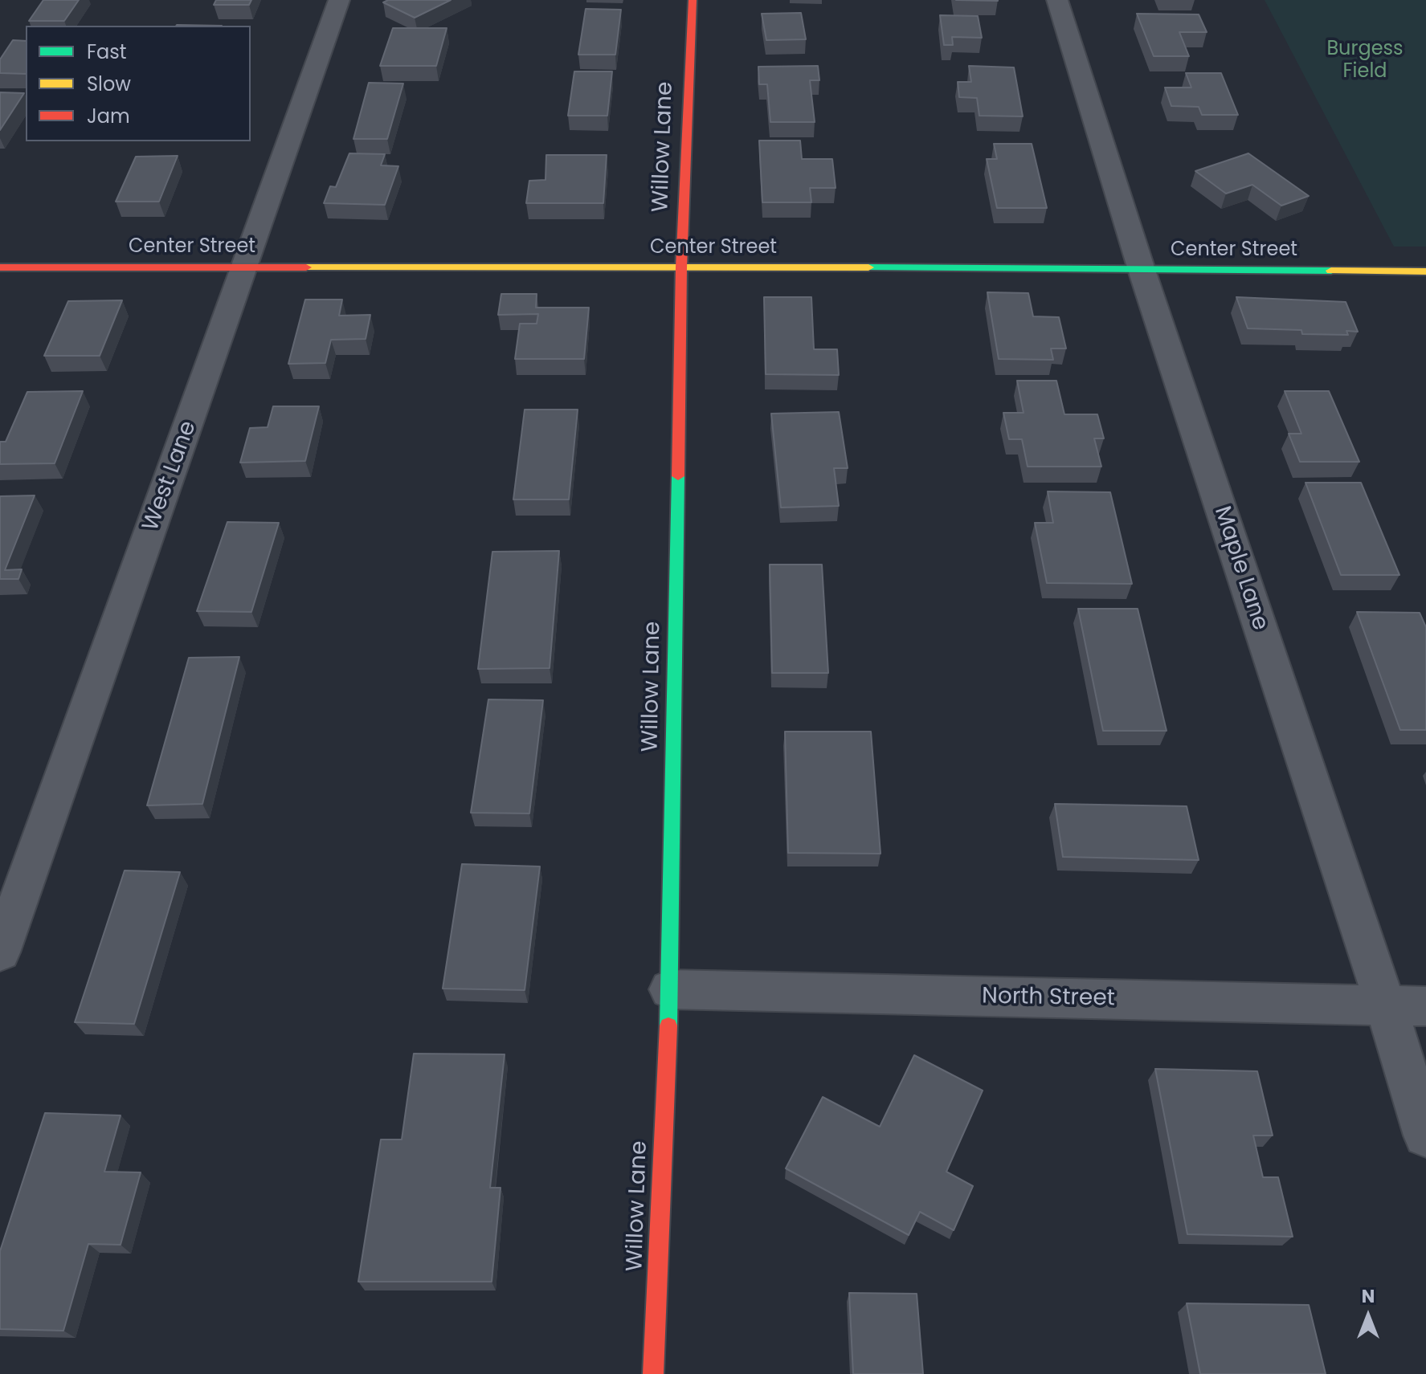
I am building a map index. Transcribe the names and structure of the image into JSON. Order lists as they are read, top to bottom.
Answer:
{
  "streets": {
    "street": [
      "Willow Lane",
      "Center Street",
      "West Lane",
      "Maple Lane",
      "North Street"
    ]
  },
  "crossings": [
    ["Willow Lane", "Center Street"],
    ["Willow Lane", "North Street"],
    ["Center Street", "West Lane"],
    ["Center Street", "Maple Lane"],
    ["Maple Lane", "North Street"]
  ],
  "parks": ["Burgess Field"],
  "legend": ["Fast", "Slow", "Jam"],
  "north": "top"
}
